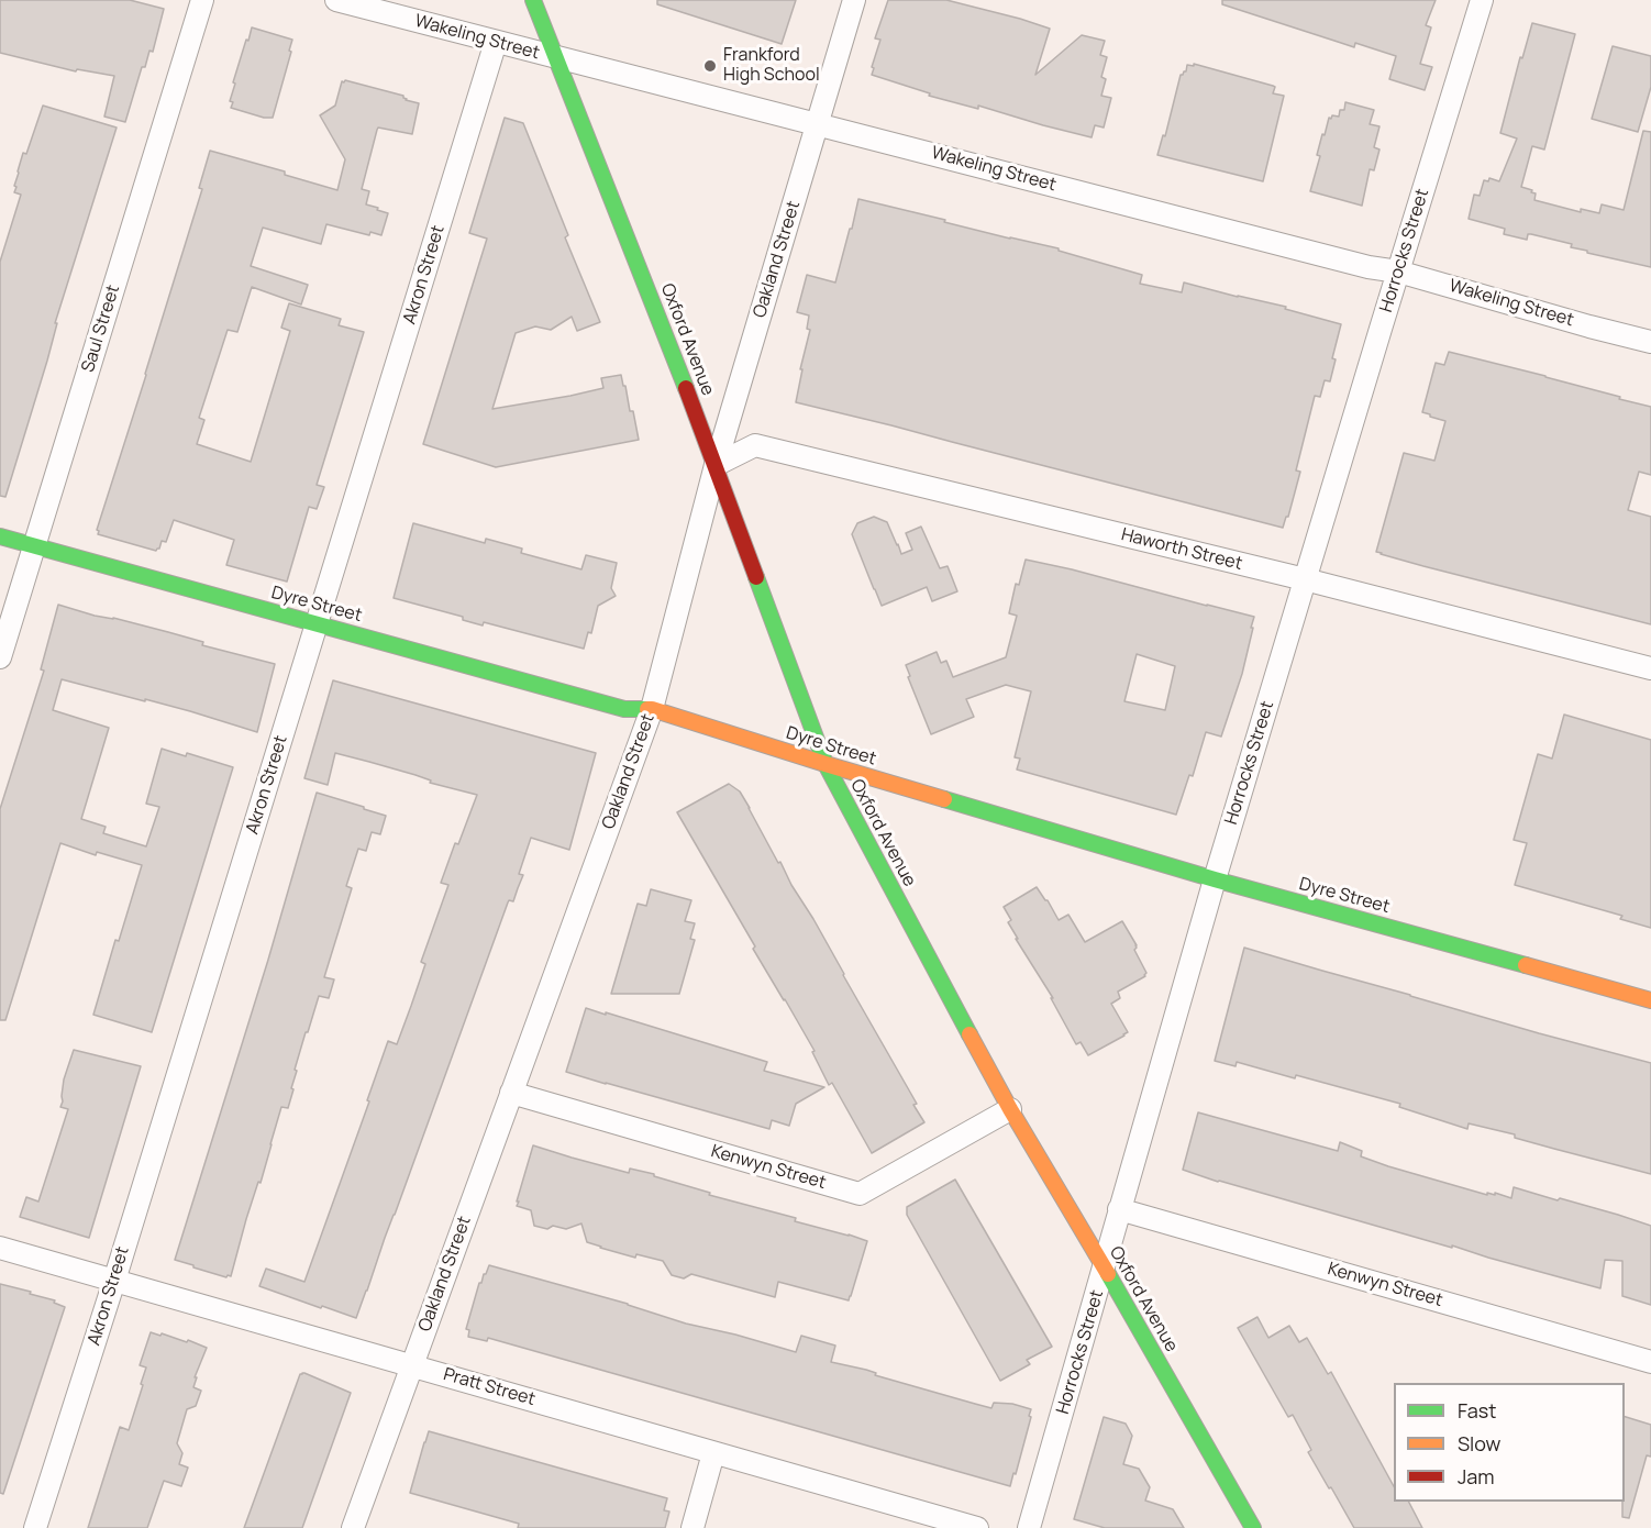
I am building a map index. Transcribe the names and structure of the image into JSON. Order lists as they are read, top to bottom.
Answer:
{
  "streets": {
    "street": [
      "Wakeling Street",
      "Horrocks Street",
      "Oakland Street",
      "Akron Street",
      "Saul Street",
      "Oxford Avenue",
      "Haworth Street",
      "Dyre Street",
      "Kenwyn Street",
      "Pratt Street"
    ]
  },
  "crossings": [
    ["Wakeling Street", "Horrocks Street"],
    ["Wakeling Street", "Oakland Street"],
    ["Wakeling Street", "Akron Street"],
    ["Wakeling Street", "Oxford Avenue"],
    ["Horrocks Street", "Oxford Avenue"],
    ["Horrocks Street", "Haworth Street"],
    ["Horrocks Street", "Dyre Street"],
    ["Horrocks Street", "Kenwyn Street"],
    ["Oakland Street", "Oxford Avenue"],
    ["Oakland Street", "Haworth Street"],
    ["Oakland Street", "Dyre Street"],
    ["Oakland Street", "Kenwyn Street"],
    ["Oakland Street", "Pratt Street"],
    ["Akron Street", "Dyre Street"],
    ["Akron Street", "Pratt Street"],
    ["Saul Street", "Dyre Street"],
    ["Oxford Avenue", "Haworth Street"],
    ["Oxford Avenue", "Dyre Street"],
    ["Oxford Avenue", "Kenwyn Street"]
  ],
  "places": ["Frankford High School"],
  "legend": ["Fast", "Slow", "Jam"]
}
